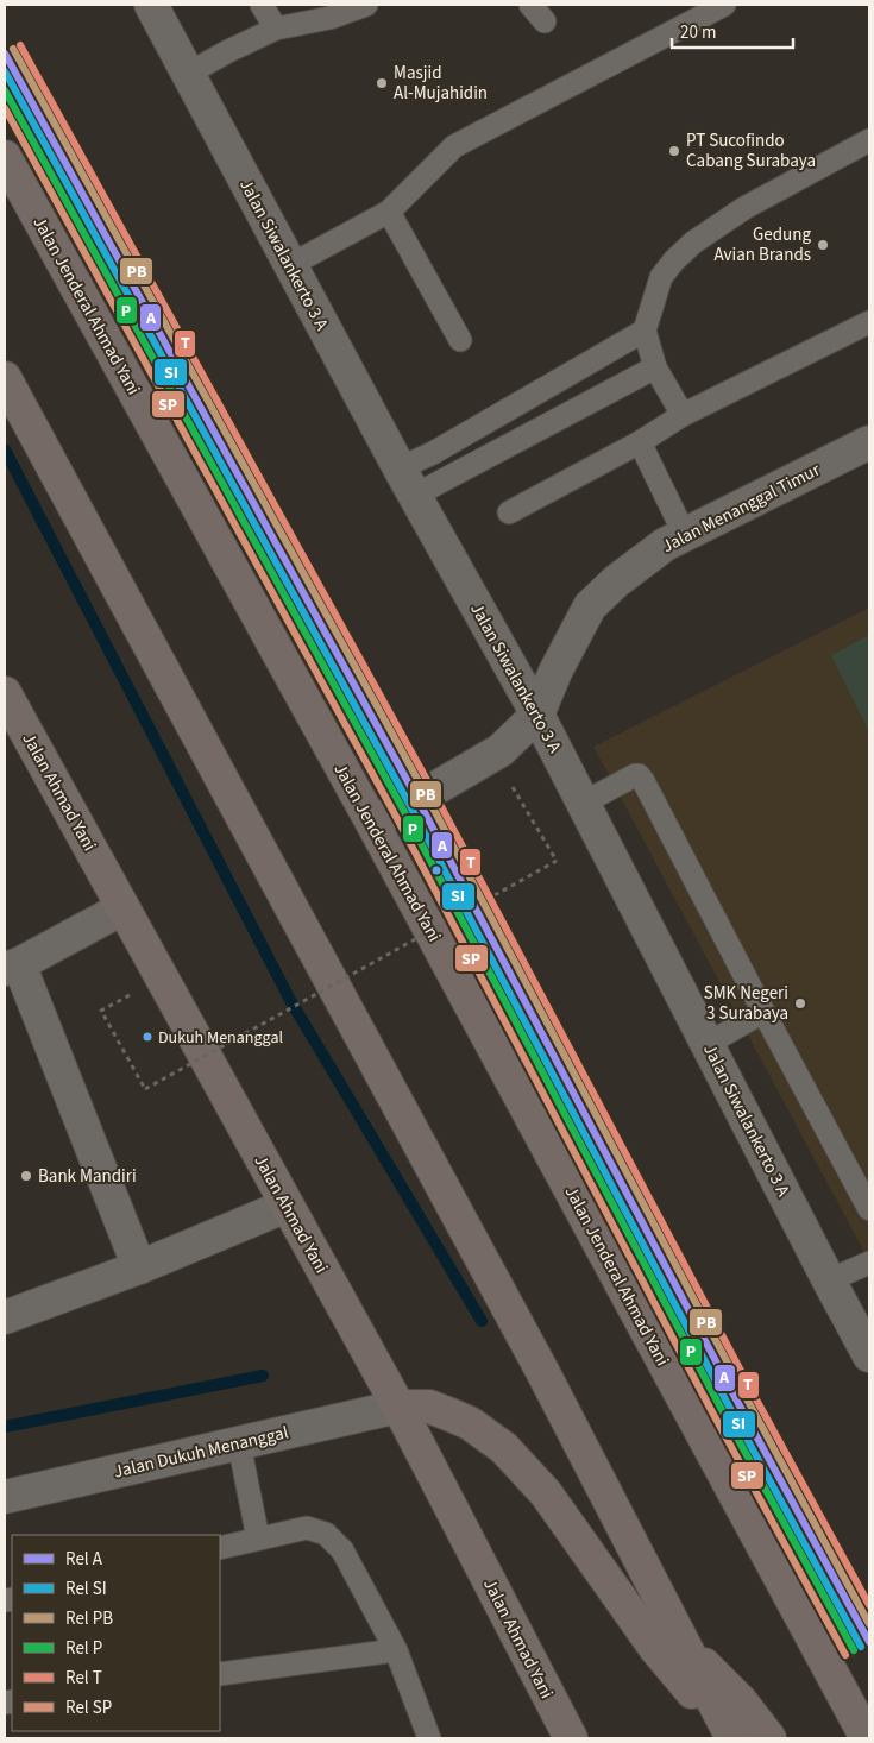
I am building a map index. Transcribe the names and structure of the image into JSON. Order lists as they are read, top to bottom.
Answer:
{
  "streets": {
    "highway": ["Jalan Jenderal Ahmad Yani", "Jalan Ahmad Yani"],
    "street": ["Jalan Siwalankerto 3 A", "Jalan Menanggal Timur", "Jalan Dukuh Menanggal"]
  },
  "crossings": [
    ["Jalan Siwalankerto 3 A", "Jalan Menanggal Timur"],
    ["Jalan Jenderal Ahmad Yani", "Jalan Menanggal Timur"],
    ["Jalan Ahmad Yani", "Jalan Dukuh Menanggal"]
  ],
  "places": [
    "Masjid Al-Mujahidin",
    "PT Sucofindo Cabang Surabaya",
    "Gedung Avian Brands",
    "SMK Negeri 3 Surabaya",
    "Dukuh Menanggal",
    "Bank Mandiri"
  ],
  "lines": [
    "rail line T",
    "rail line PB",
    "rail line A",
    "rail line SI",
    "rail line P",
    "rail line SP"
  ],
  "legend": [
    "Rel A",
    "Rel SI",
    "Rel PB",
    "Rel P",
    "Rel T",
    "Rel SP"
  ],
  "scale_bar": "20 m"
}
